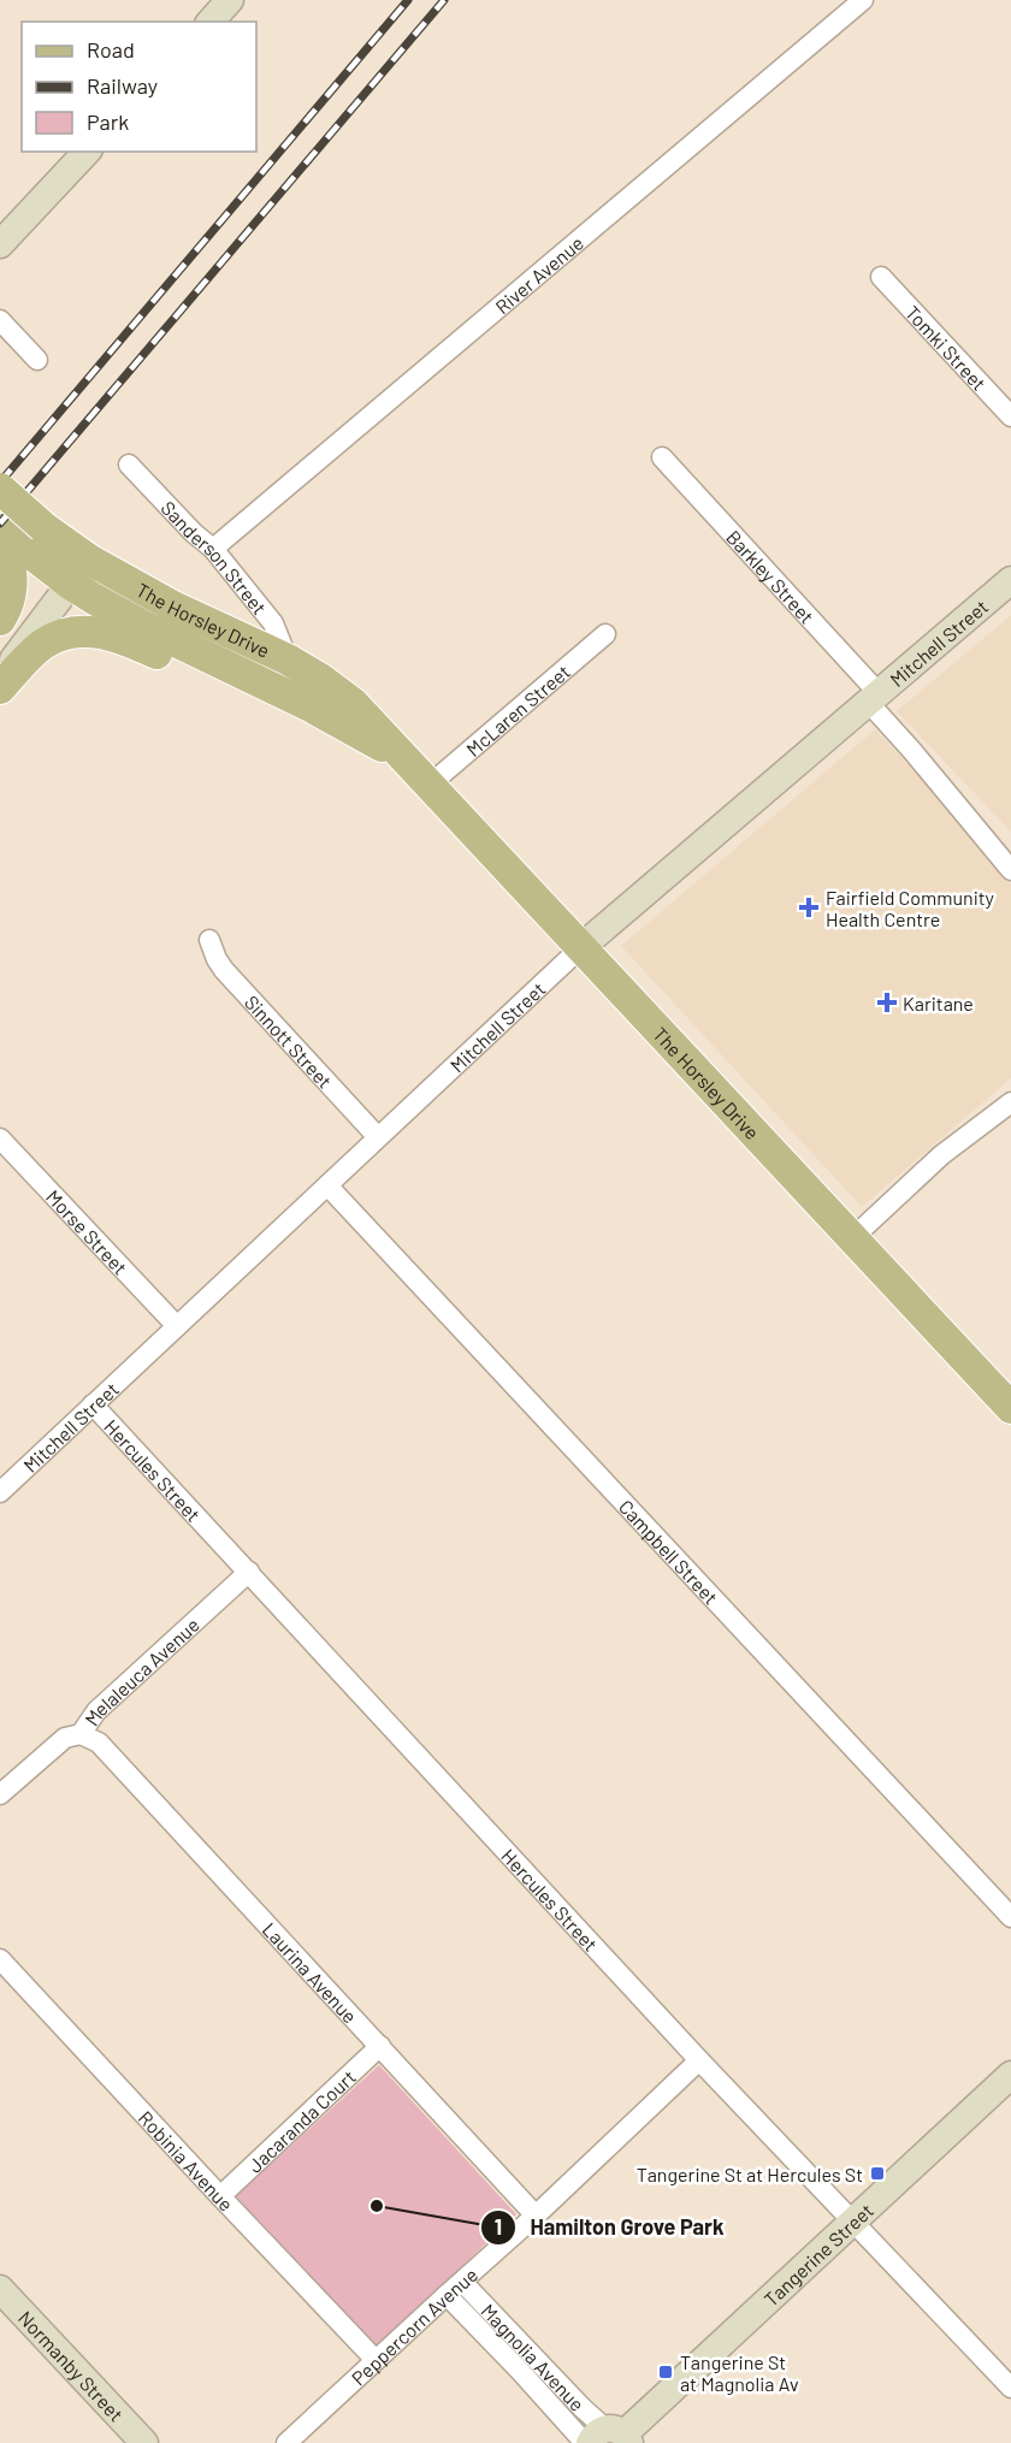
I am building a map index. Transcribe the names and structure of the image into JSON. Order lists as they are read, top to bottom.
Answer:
{
  "streets": {
    "main road": ["The Horsley Drive"],
    "street": [
      "River Avenue",
      "Tomki Street",
      "Sanderson Street",
      "Barkley Street",
      "Mitchell Street",
      "McLaren Street",
      "Sinnott Street",
      "Morse Street",
      "Hercules Street",
      "Campbell Street",
      "Melaleuca Avenue",
      "Laurina Avenue",
      "Jacaranda Court",
      "Robinia Avenue",
      "Tangerine Street",
      "Peppercorn Avenue",
      "Magnolia Avenue",
      "Normanby Street"
    ]
  },
  "crossings": [
    ["River Avenue", "Sanderson Street"],
    ["Sanderson Street", "The Horsley Drive"],
    ["Barkley Street", "Mitchell Street"],
    ["The Horsley Drive", "Mitchell Street"],
    ["The Horsley Drive", "McLaren Street"],
    ["Mitchell Street", "Sinnott Street"],
    ["Mitchell Street", "Morse Street"],
    ["Mitchell Street", "Hercules Street"],
    ["Mitchell Street", "Campbell Street"],
    ["Hercules Street", "Melaleuca Avenue"],
    ["Hercules Street", "Tangerine Street"],
    ["Hercules Street", "Peppercorn Avenue"],
    ["Melaleuca Avenue", "Laurina Avenue"],
    ["Laurina Avenue", "Jacaranda Court"],
    ["Laurina Avenue", "Peppercorn Avenue"],
    ["Jacaranda Court", "Robinia Avenue"],
    ["Robinia Avenue", "Peppercorn Avenue"],
    ["Tangerine Street", "Magnolia Avenue"],
    ["Peppercorn Avenue", "Magnolia Avenue"]
  ],
  "places": {
    "health": ["Fairfield Community Health Centre", "Karitane"],
    "transit": ["Tangerine St at Hercules St", "Tangerine St at Magnolia Av"],
    "other": ["Hamilton Grove Park"]
  },
  "legend": ["Road", "Railway", "Park"]
}
